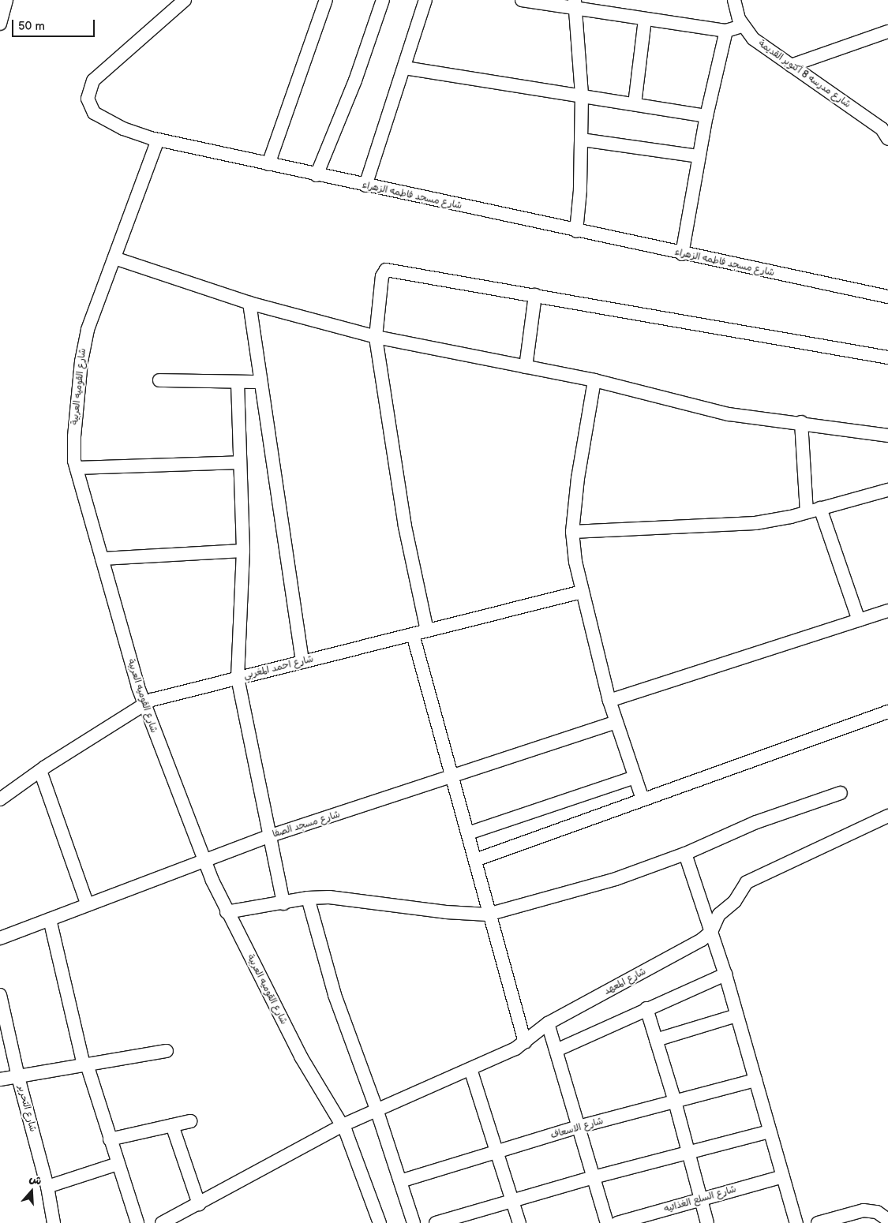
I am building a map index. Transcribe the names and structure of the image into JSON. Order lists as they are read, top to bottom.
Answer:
{
  "streets": {
    "street": [
      "شارع مدرسه 8 أكتوبر القديمة",
      "شارع مسجد فاطمه الزهراء",
      "شارع القوميه العربية",
      "شارع احمد المغربي",
      "شارع مسجد الصفا",
      "شارع المعهد",
      "شارع التحرير",
      "شارع الاسعاف",
      "شارع السلع الغذائيه"
    ]
  },
  "crossings": [
    ["شارع مسجد فاطمه الزهراء", "شارع القوميه العربية"],
    ["شارع القوميه العربية", "شارع احمد المغربي"],
    ["شارع القوميه العربية", "شارع مسجد الصفا"],
    ["شارع القوميه العربية", "شارع المعهد"]
  ],
  "scale_bar": "50 m",
  "north": "top"
}
